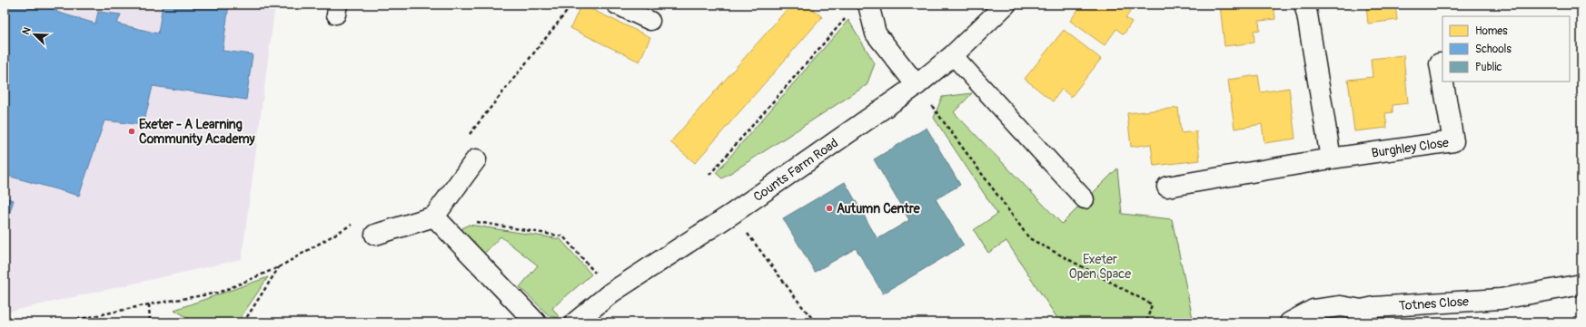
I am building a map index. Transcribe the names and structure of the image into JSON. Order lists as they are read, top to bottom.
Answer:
{
  "streets": {
    "street": ["Burghley Close", "Counts Farm Road", "Totnes Close"]
  },
  "parks": ["Exeter Open Space"],
  "places": ["Exeter - A Learning Community Academy", "Autumn Centre"],
  "legend": ["Homes", "Schools", "Public"],
  "north": "top left"
}
